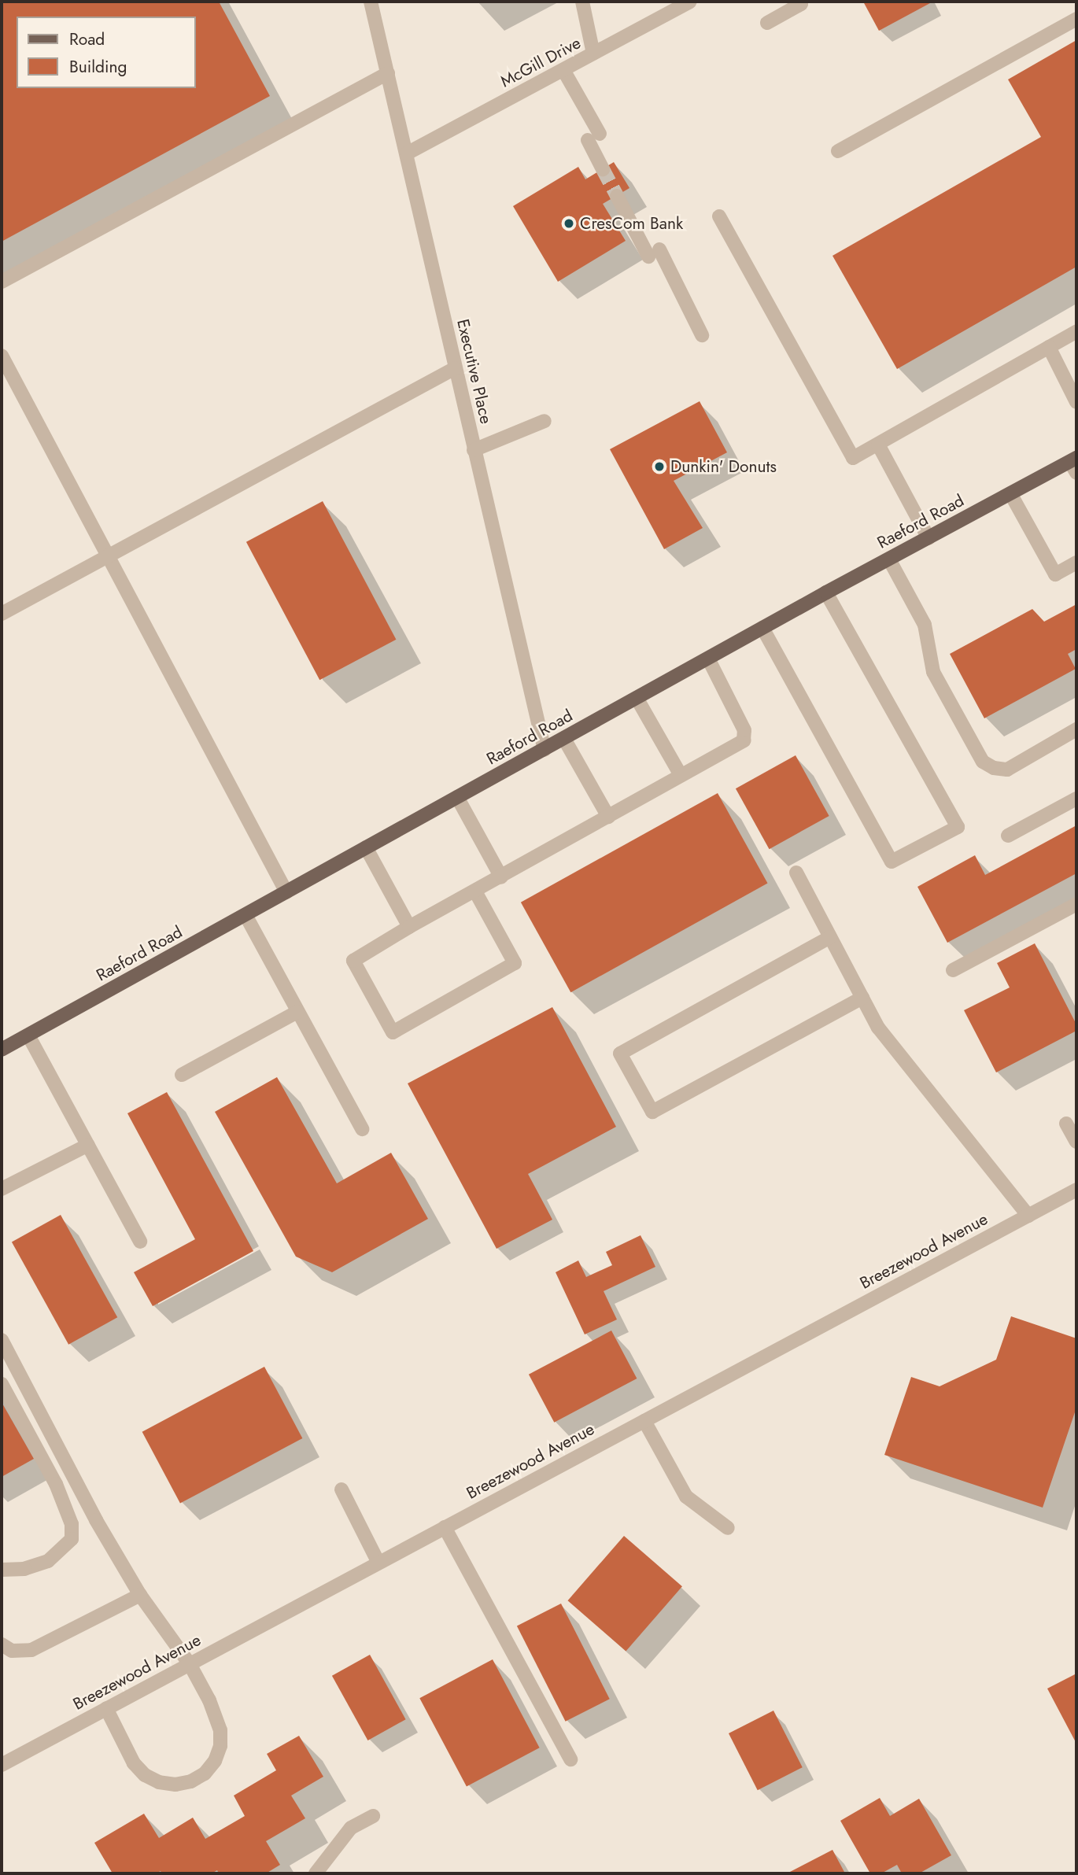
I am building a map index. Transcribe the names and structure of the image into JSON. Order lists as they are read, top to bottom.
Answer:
{
  "streets": {
    "main road": ["Raeford Road"],
    "street": ["McGill Drive", "Executive Place", "Breezewood Avenue"]
  },
  "crossings": [
    ["McGill Drive", "Executive Place"],
    ["Executive Place", "Raeford Road"]
  ],
  "places": ["CresCom Bank", "Dunkin' Donuts"],
  "legend": ["Road", "Building"]
}
